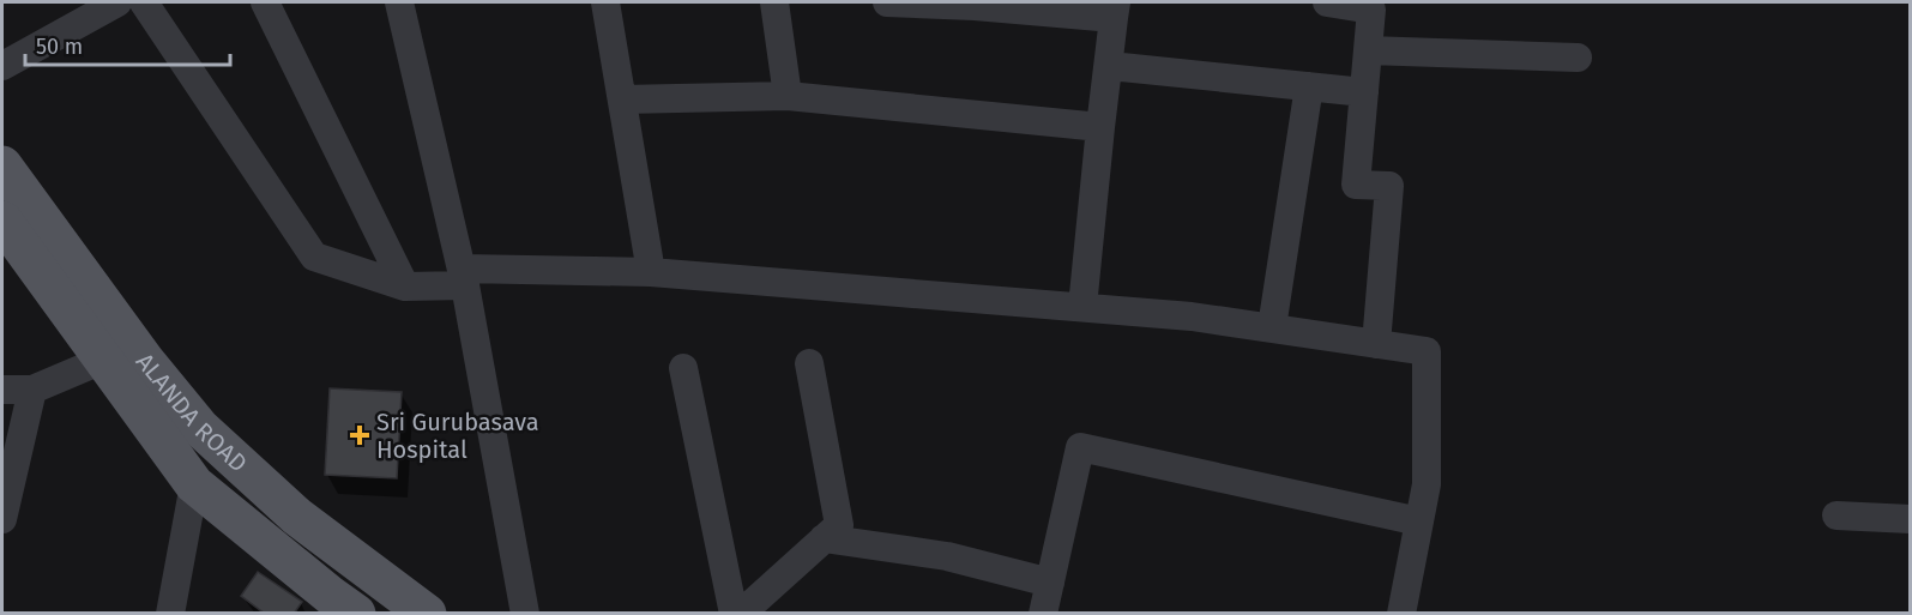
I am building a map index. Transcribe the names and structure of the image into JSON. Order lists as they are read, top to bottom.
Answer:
{
  "streets": {
    "main road": ["ALANDA ROAD"]
  },
  "places": {
    "health": ["Sri Gurubasava Hospital"]
  },
  "scale_bar": "50 m"
}
